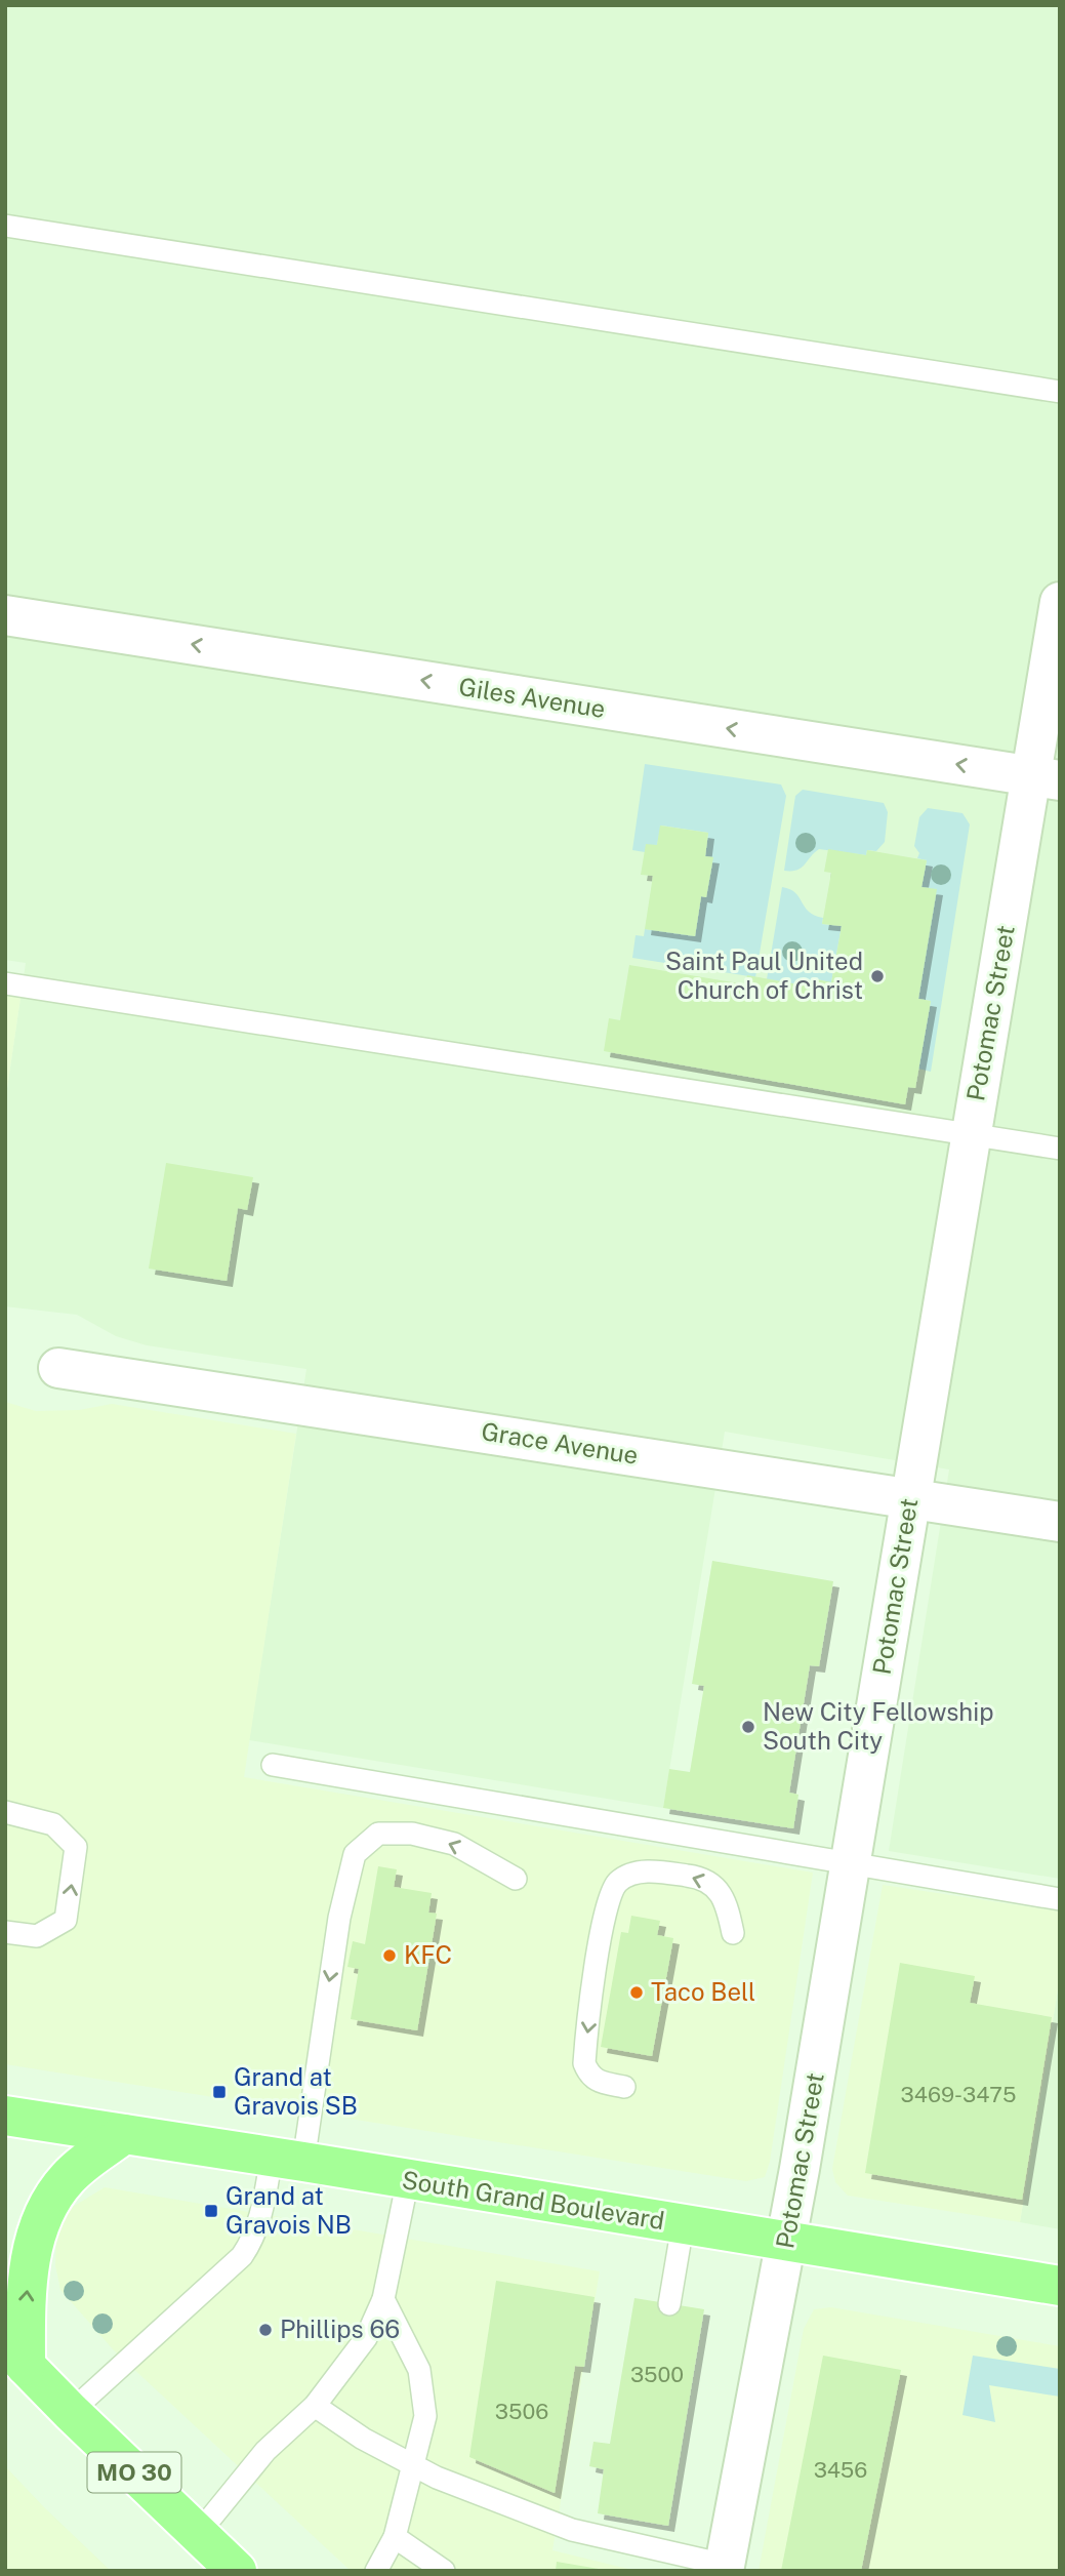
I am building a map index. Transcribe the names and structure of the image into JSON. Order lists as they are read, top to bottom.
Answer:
{
  "streets": {
    "main road": ["South Grand Boulevard", "MO 30"],
    "street": ["Giles Avenue", "Potomac Street", "Grace Avenue"]
  },
  "crossings": [
    ["Giles Avenue", "Potomac Street"],
    ["Potomac Street", "Grace Avenue"],
    ["Potomac Street", "South Grand Boulevard"]
  ],
  "one_way": ["Giles Avenue"],
  "places": {
    "other": [
      "Saint Paul United Church of Christ",
      "New City Fellowship South City",
      "KFC",
      "Taco Bell",
      "Phillips 66"
    ],
    "transit": ["Grand at Gravois SB", "Grand at Gravois NB"]
  },
  "house_numbers": [
    "3469-3475",
    "3500",
    "3506",
    "3456"
  ]
}
